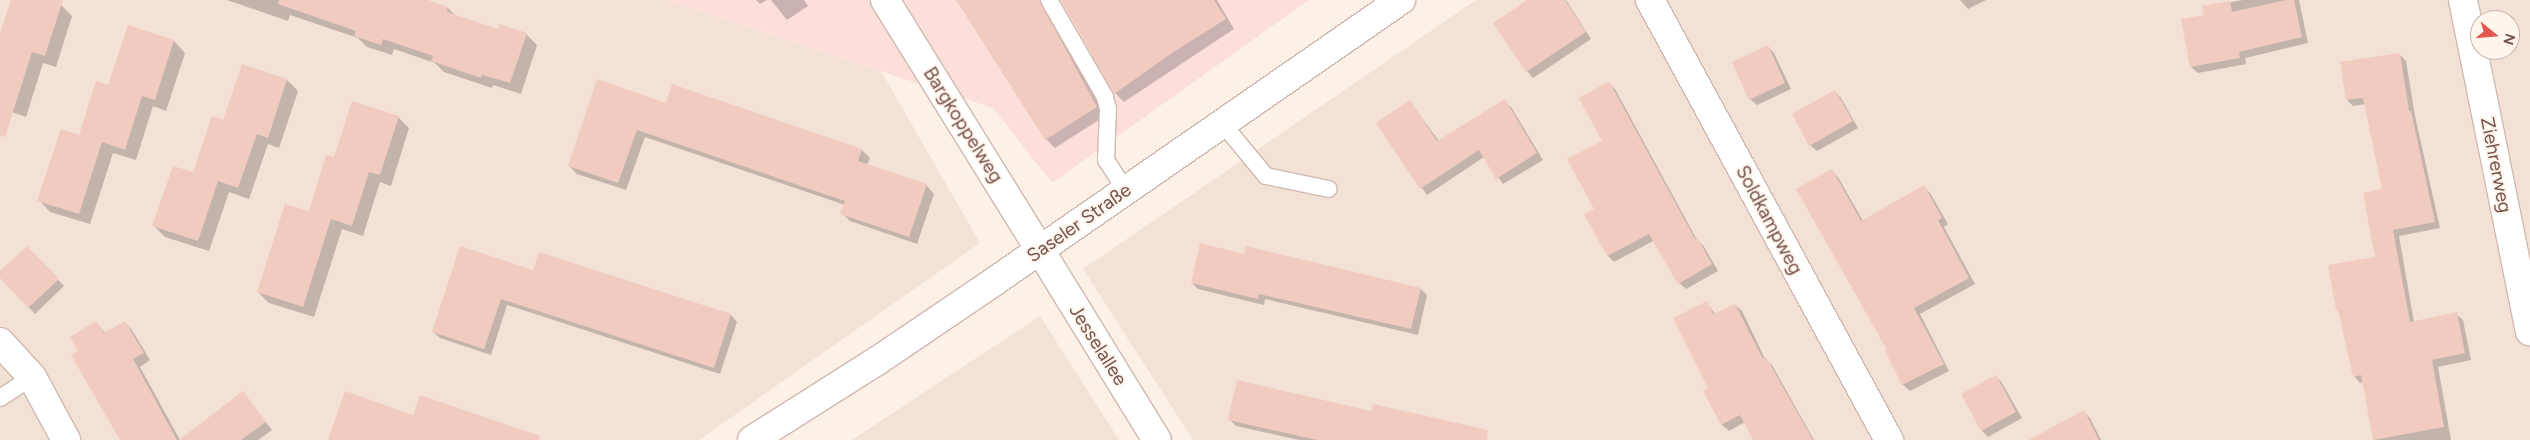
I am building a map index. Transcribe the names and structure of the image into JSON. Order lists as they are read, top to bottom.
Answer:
{
  "streets": {
    "street": [
      "Bargkoppelweg",
      "Ziehrerweg",
      "Soldkampweg",
      "Saseler Straße",
      "Jesselallee"
    ]
  },
  "crossings": [
    ["Bargkoppelweg", "Saseler Straße"],
    ["Bargkoppelweg", "Jesselallee"],
    ["Saseler Straße", "Jesselallee"]
  ],
  "north": "right"
}
